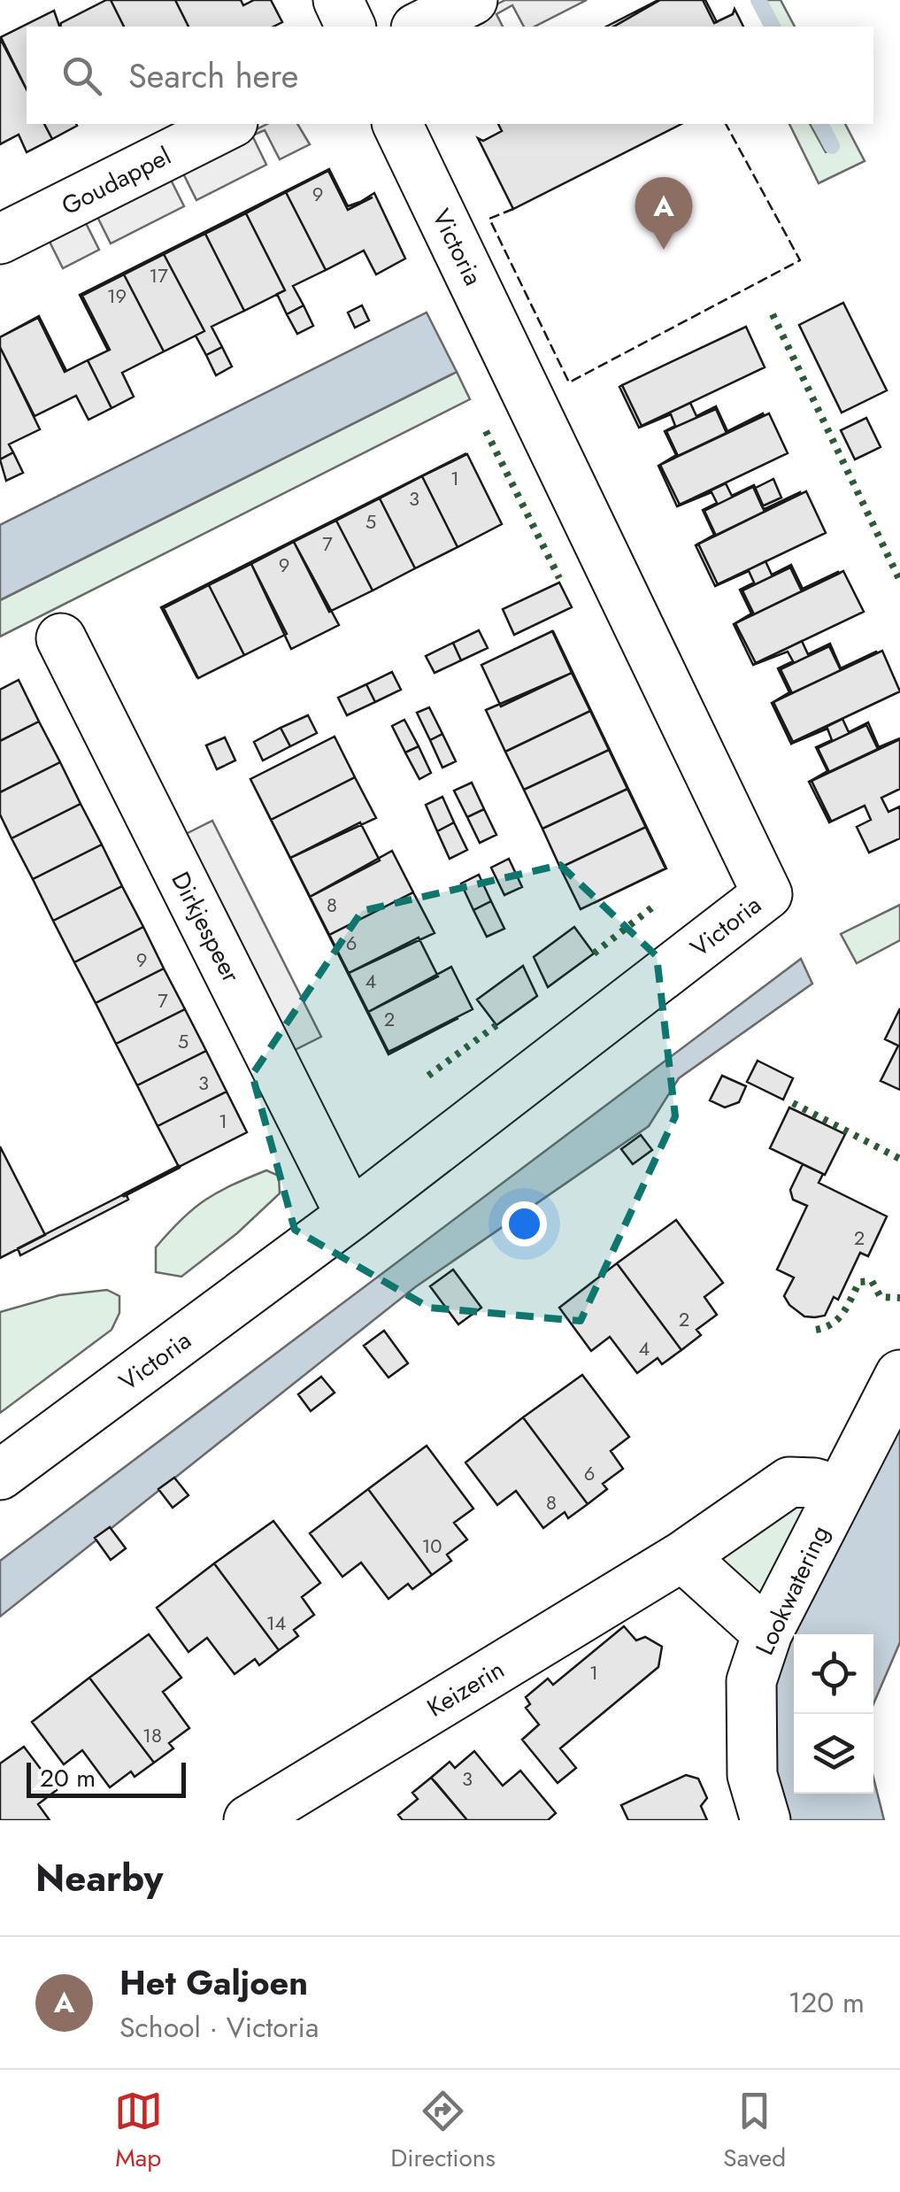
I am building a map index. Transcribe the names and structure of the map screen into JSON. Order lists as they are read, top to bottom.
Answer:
{
  "streets": {
    "street": [
      "Goudappel",
      "Victoria",
      "Dirkjespeer",
      "Lookwatering",
      "Keizerin"
    ]
  },
  "crossings": [
    ["Victoria", "Dirkjespeer"],
    ["Lookwatering", "Keizerin"]
  ],
  "house_numbers": [
    "9",
    "17",
    "19",
    "1",
    "3",
    "5",
    "7",
    "9",
    "8",
    "6",
    "9",
    "4",
    "7",
    "2",
    "5",
    "3",
    "1",
    "2",
    "2",
    "4",
    "6",
    "8",
    "10",
    "14",
    "1",
    "18",
    "3"
  ],
  "scale_bar": "20 m",
  "page": {
    "search": "Search here",
    "pins": "A",
    "scale": "20 m",
    "heading": "Nearby",
    "list": [
      {
        "mark": "A",
        "name": "Het Galjoen",
        "note": "School · Victoria",
        "value": "120 m"
      }
    ],
    "nav": ["Map", "Directions", "Saved"]
  }
}
